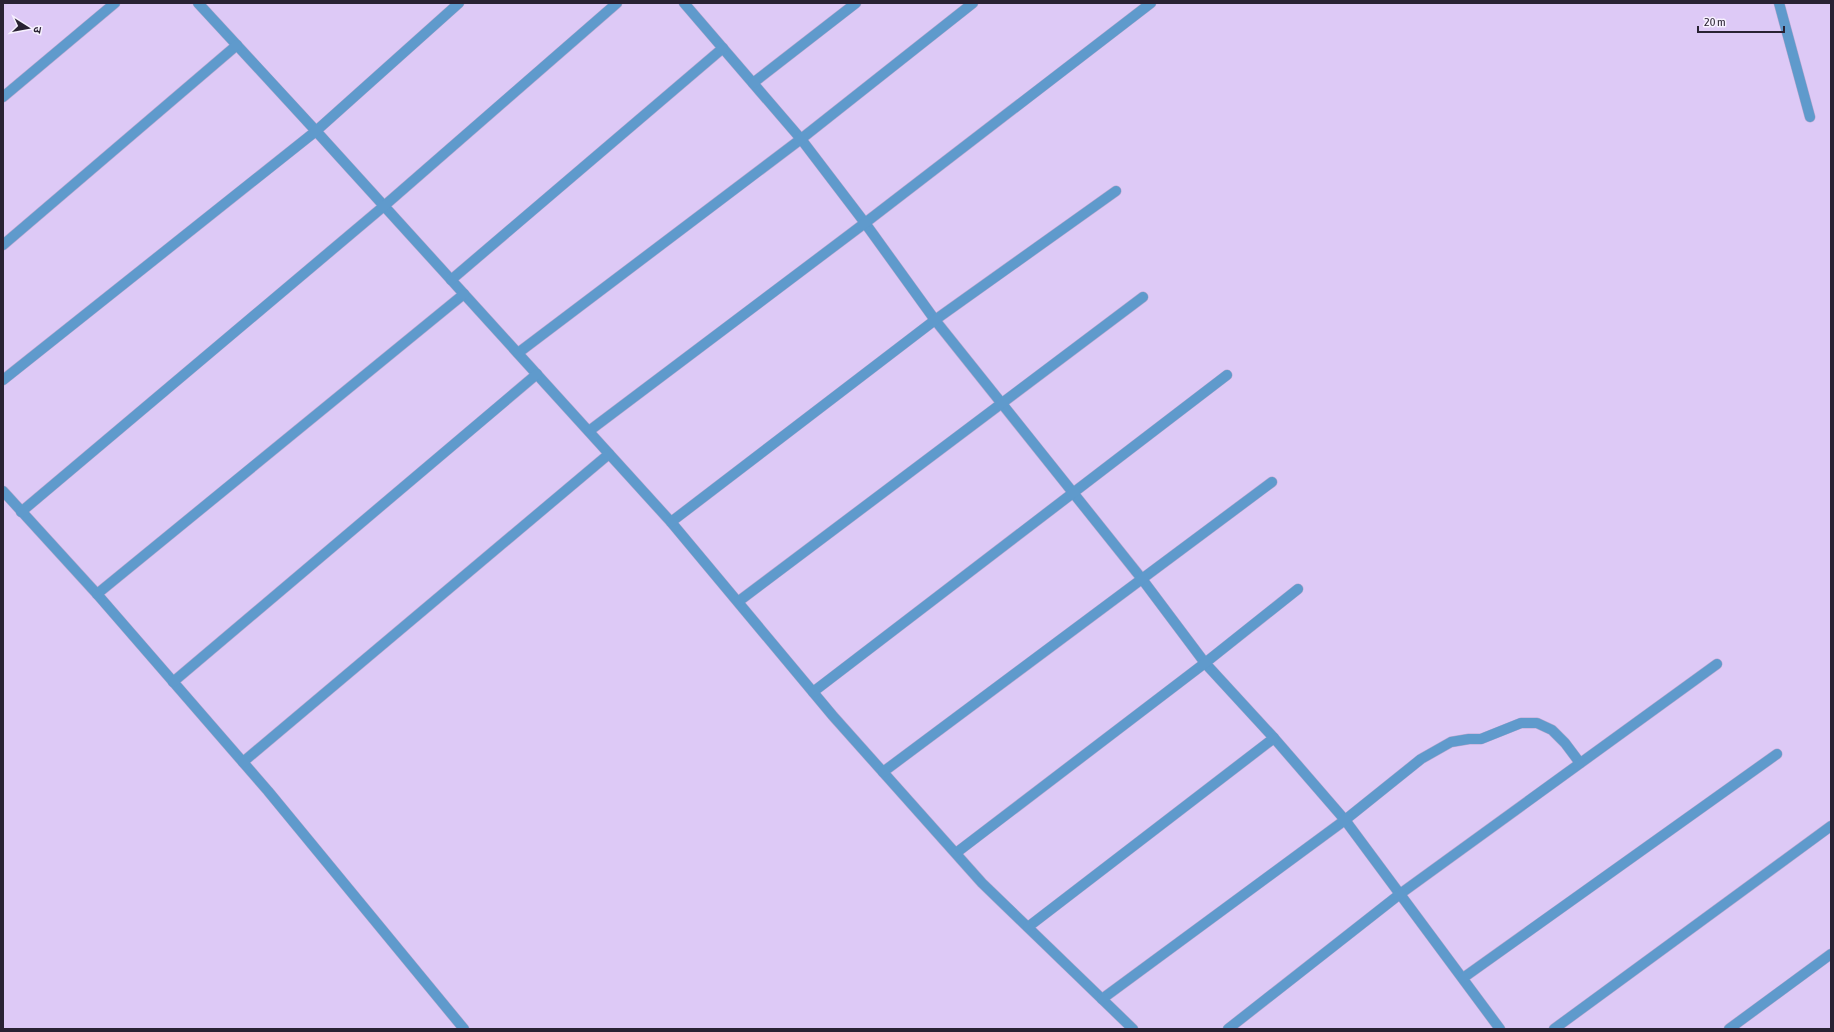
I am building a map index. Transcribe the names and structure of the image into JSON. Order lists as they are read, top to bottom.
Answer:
{
  "scale_bar": "20 m",
  "north": "right"
}
